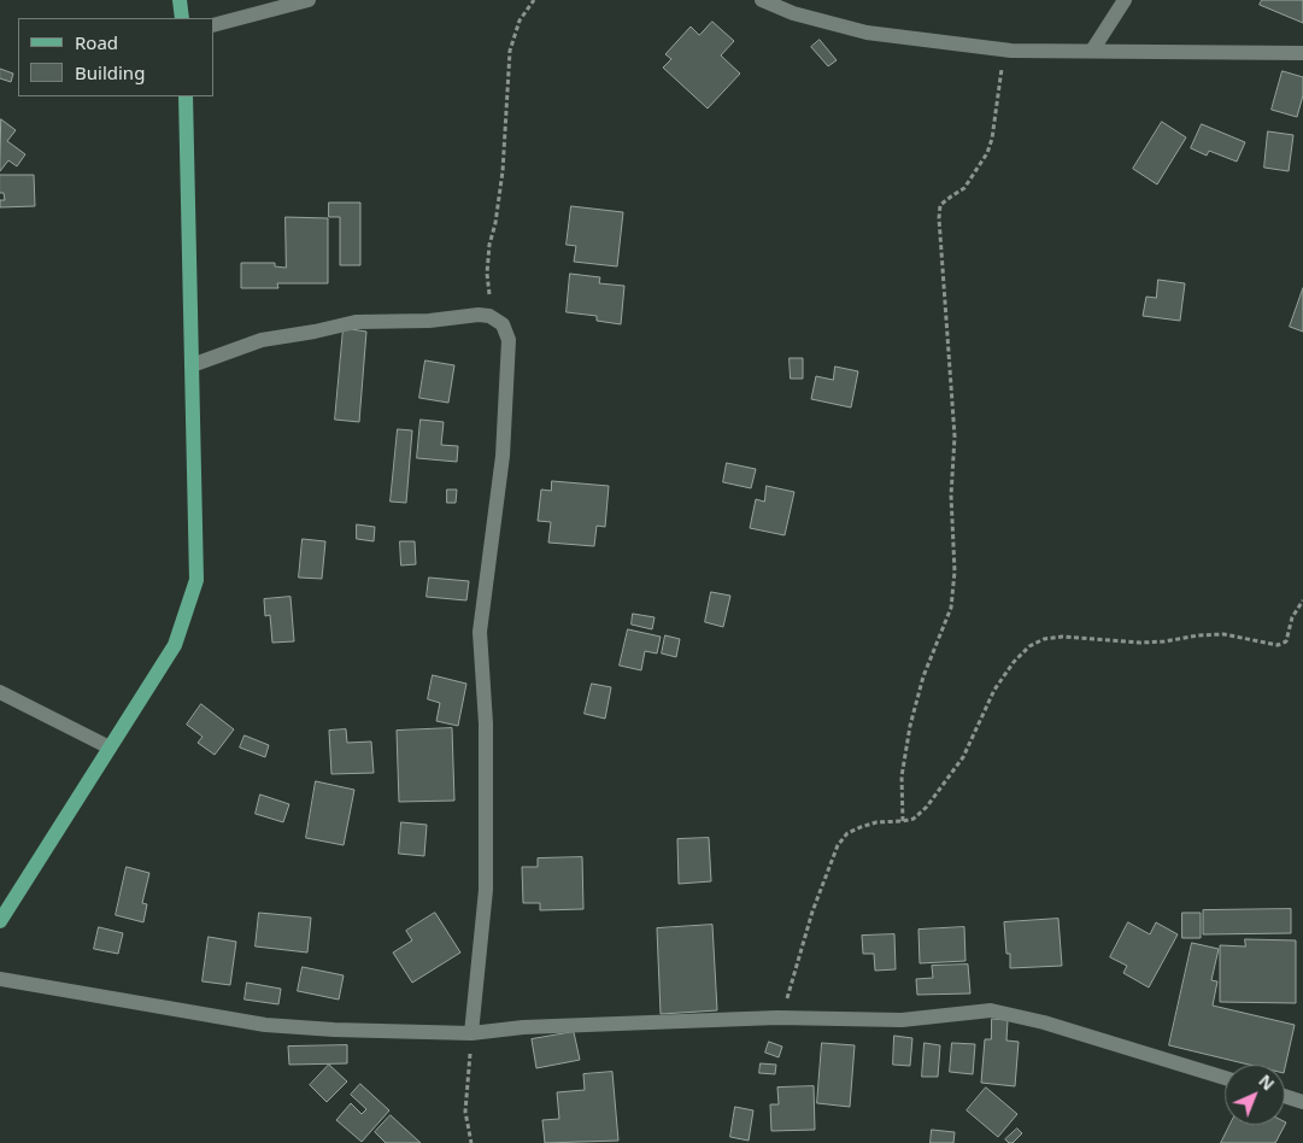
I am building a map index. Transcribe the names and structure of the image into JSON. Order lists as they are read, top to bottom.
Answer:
{
  "legend": ["Road", "Building"],
  "north": "top right"
}
